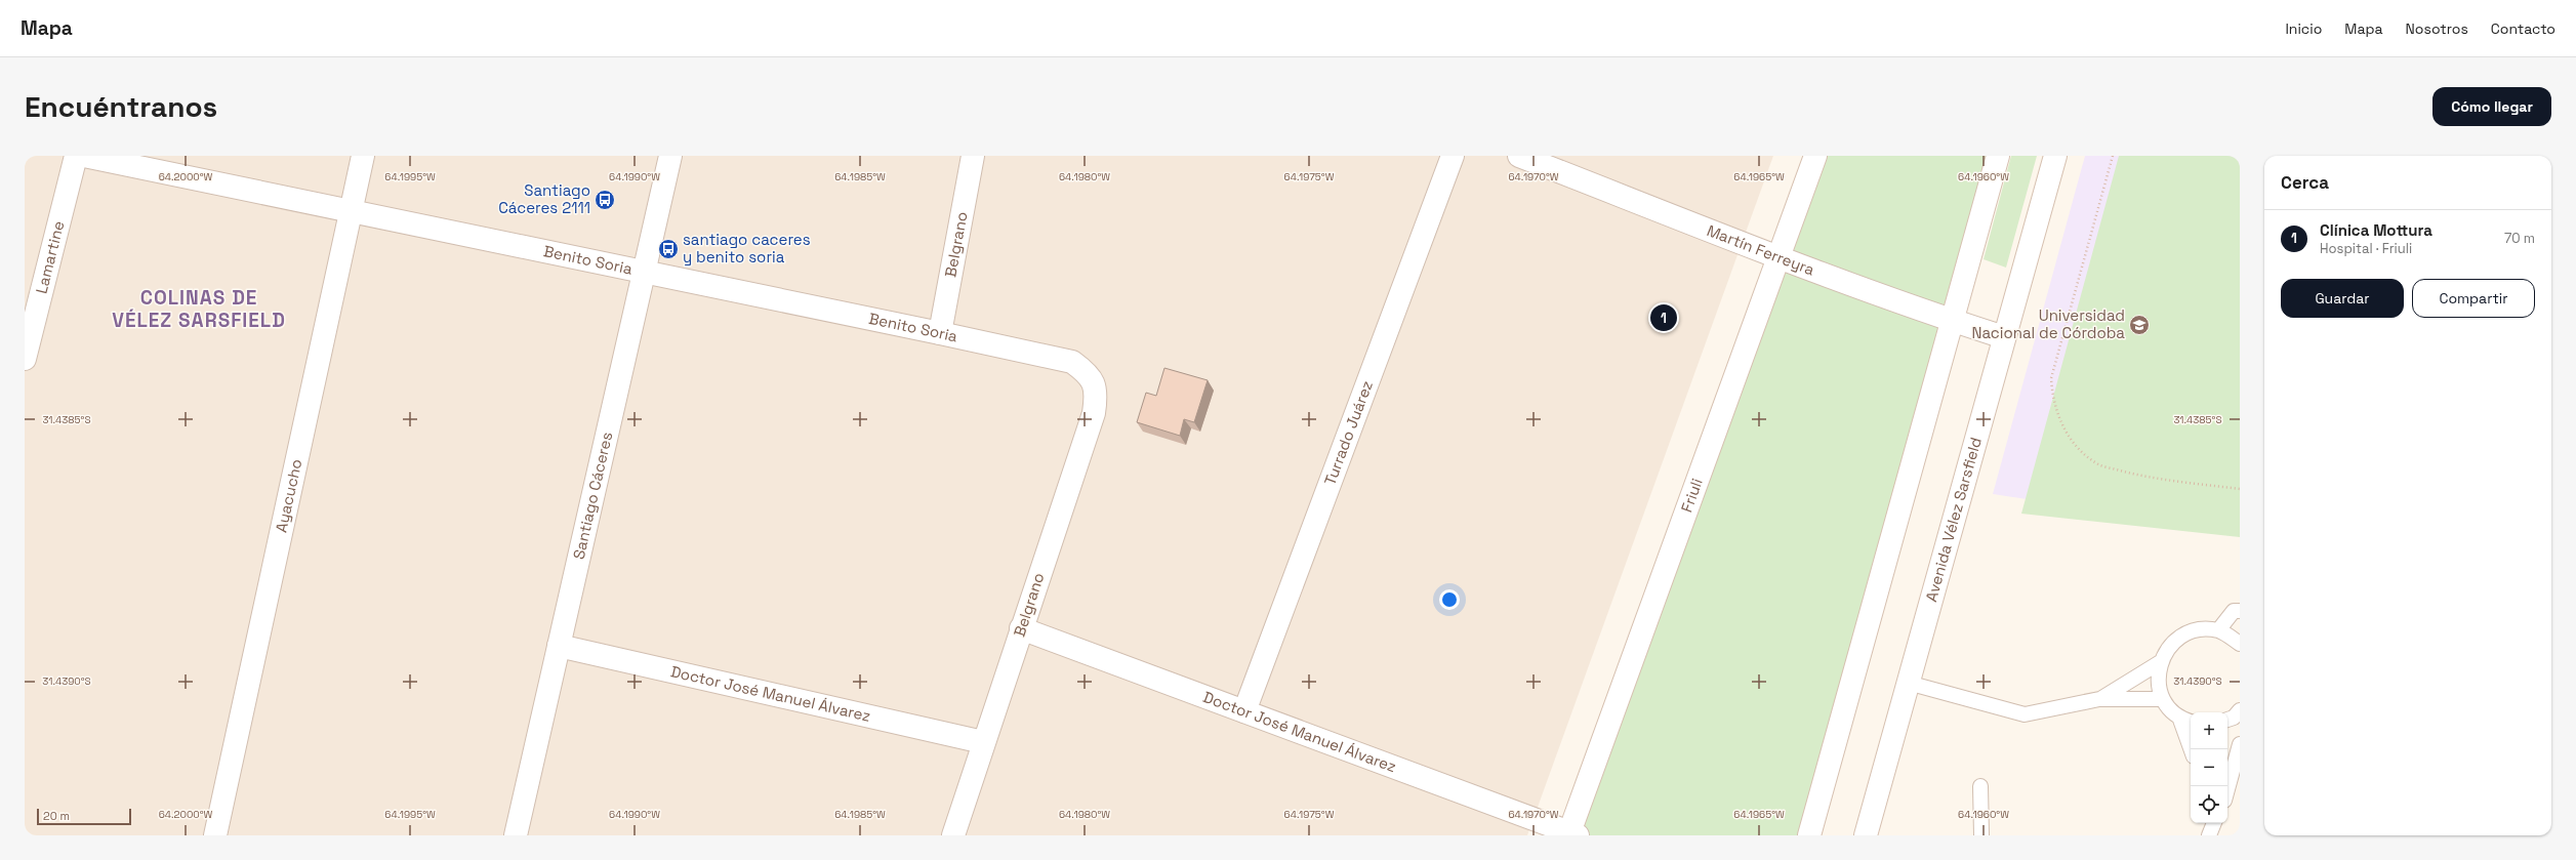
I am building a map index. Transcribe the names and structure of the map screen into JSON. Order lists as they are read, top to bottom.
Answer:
{
  "streets": {
    "street": [
      "Belgrano",
      "Martín Ferreyra",
      "Lamartine",
      "Benito Soria",
      "Turrado Juárez",
      "Friuli",
      "Ayacucho",
      "Santiago Cáceres",
      "Avenida Vélez Sarsfield",
      "Doctor José Manuel Álvarez"
    ]
  },
  "crossings": [
    ["Belgrano", "Benito Soria"],
    ["Belgrano", "Doctor José Manuel Álvarez"],
    ["Martín Ferreyra", "Friuli"],
    ["Martín Ferreyra", "Avenida Vélez Sarsfield"],
    ["Benito Soria", "Ayacucho"],
    ["Benito Soria", "Santiago Cáceres"],
    ["Turrado Juárez", "Doctor José Manuel Álvarez"],
    ["Friuli", "Doctor José Manuel Álvarez"],
    ["Santiago Cáceres", "Doctor José Manuel Álvarez"]
  ],
  "districts": ["COLINAS DE VÉLEZ SARSFIELD"],
  "places": {
    "bus stop": ["Santiago Cáceres 2111", "santiago caceres y benito soria"],
    "school or university": ["Universidad Nacional de Córdoba"]
  },
  "scale_bar": "20 m",
  "page": {
    "header": "Mapa",
    "nav": [
      "Inicio",
      "Mapa",
      "Nosotros",
      "Contacto"
    ],
    "buttons": [
      "Cómo llegar",
      ["Guardar", "Compartir"]
    ],
    "title": "Encuéntranos",
    "heading": "Cerca",
    "list": [
      {
        "mark": "1",
        "name": "Clínica Mottura",
        "note": "Hospital · Friuli",
        "value": "70 m"
      }
    ],
    "pins": "1",
    "map_buttons": ["+", "−"],
    "scale": "20 m"
  },
  "coordinates": [
    "64.2000°W",
    "64.1995°W",
    "64.1990°W",
    "64.1985°W",
    "64.1980°W",
    "64.1975°W",
    "64.1970°W",
    "64.1965°W",
    "64.1960°W",
    "31.4385°S",
    "31.4390°S"
  ]
}
